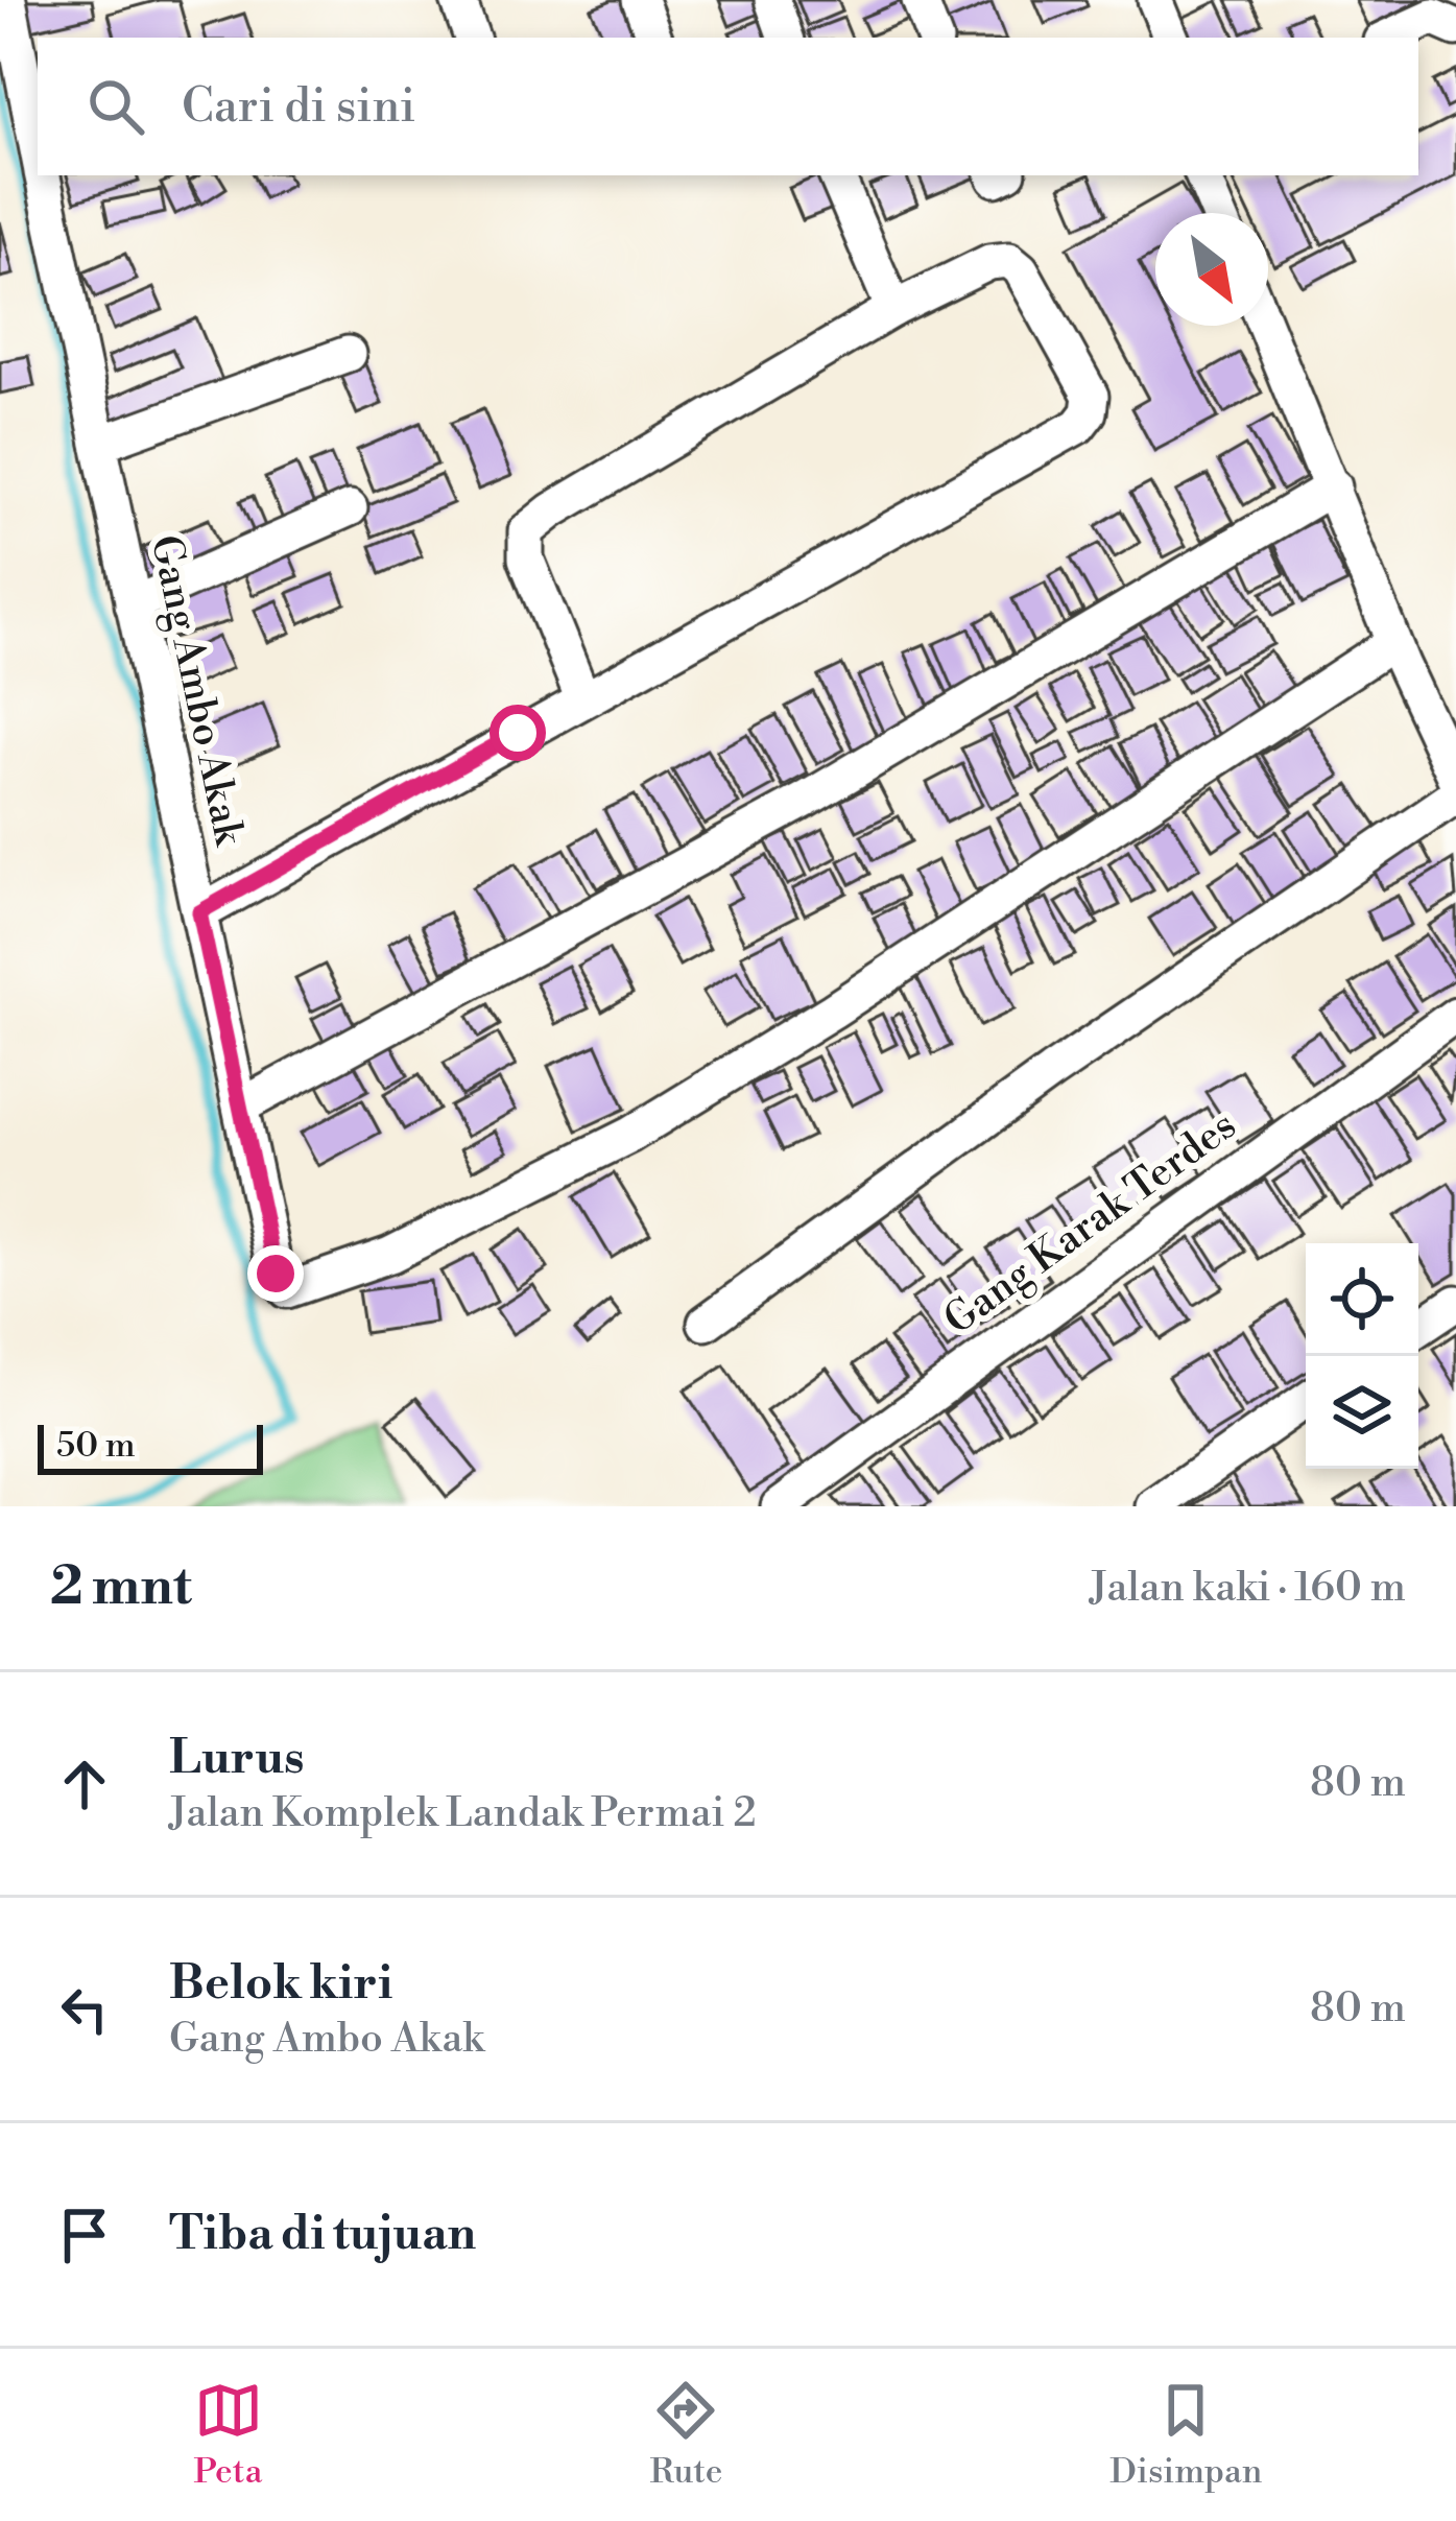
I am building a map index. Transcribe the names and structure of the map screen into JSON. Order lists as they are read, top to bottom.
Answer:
{
  "streets": {
    "street": ["Gang Ambo Akak", "Gang Karak Terdes"]
  },
  "scale_bar": "50 m",
  "north": "bottom right",
  "page": {
    "search": "Cari di sini",
    "scale": "50 m",
    "heading": ["2 mnt", "Jalan kaki · 160 m"],
    "list": [
      ["Lurus", "Jalan Komplek Landak Permai 2", "80 m"],
      ["Belok kiri", "Gang Ambo Akak", "80 m"],
      "Tiba di tujuan"
    ],
    "nav": ["Peta", "Rute", "Disimpan"]
  }
}
